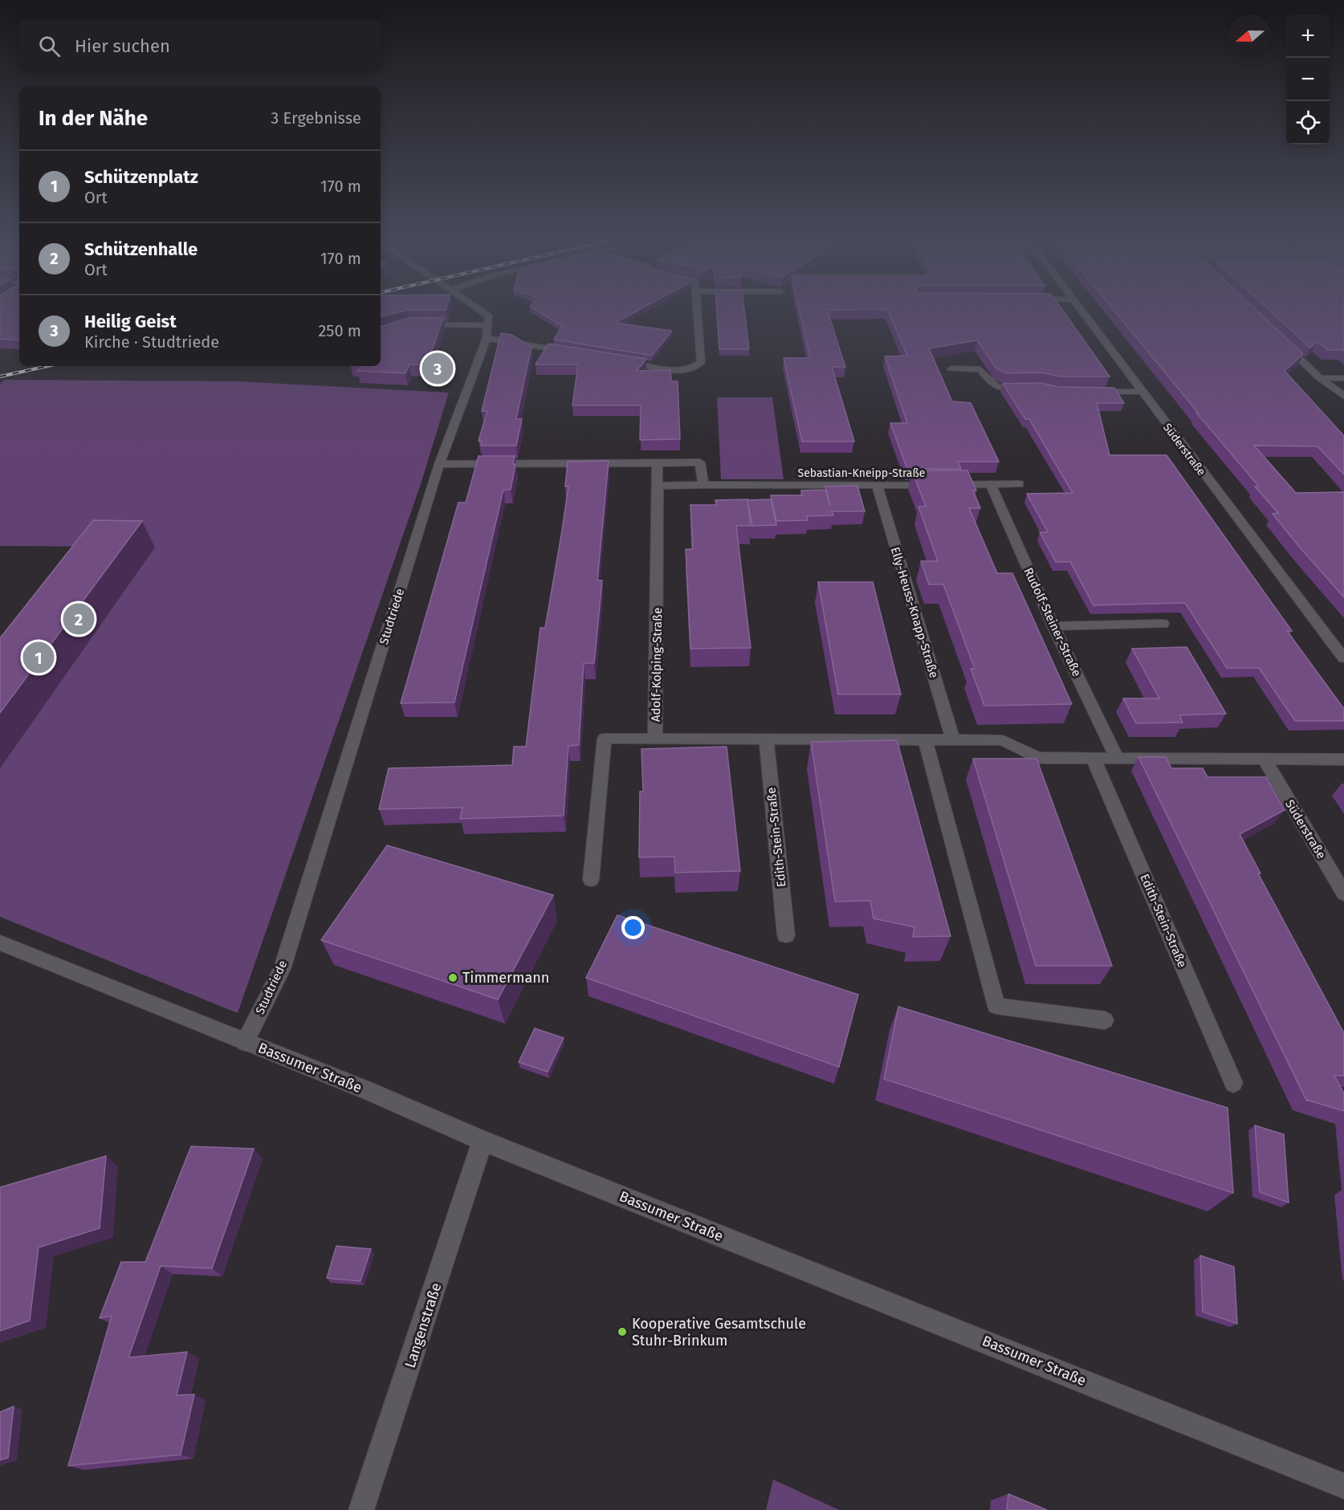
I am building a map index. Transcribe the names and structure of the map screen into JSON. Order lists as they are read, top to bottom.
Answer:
{
  "streets": {
    "street": [
      "Süderstraße",
      "Sebastian-Kneipp-Straße",
      "Elly-Heuss-Knapp-Straße",
      "Studtriede",
      "Rudolf-Steiner-Straße",
      "Adolf-Kolping-Straße",
      "Edith-Stein-Straße",
      "Bassumer Straße",
      "Langenstraße"
    ]
  },
  "crossings": [
    ["Sebastian-Kneipp-Straße", "Elly-Heuss-Knapp-Straße"],
    ["Sebastian-Kneipp-Straße", "Rudolf-Steiner-Straße"],
    ["Sebastian-Kneipp-Straße", "Adolf-Kolping-Straße"],
    ["Studtriede", "Bassumer Straße"],
    ["Bassumer Straße", "Langenstraße"]
  ],
  "places": ["Timmermann", "Kooperative Gesamtschule Stuhr-Brinkum"],
  "north": "left",
  "page": {
    "map_buttons": ["+", "−"],
    "search": "Hier suchen",
    "heading": ["In der Nähe", "3 Ergebnisse"],
    "list": [
      {
        "mark": "1",
        "name": "Schützenplatz",
        "note": "Ort",
        "value": "170 m"
      },
      {
        "mark": "2",
        "name": "Schützenhalle",
        "note": "Ort",
        "value": "170 m"
      },
      {
        "mark": "3",
        "name": "Heilig Geist",
        "note": "Kirche · Studtriede",
        "value": "250 m"
      }
    ],
    "pins": ["3", "2", "1"]
  }
}
